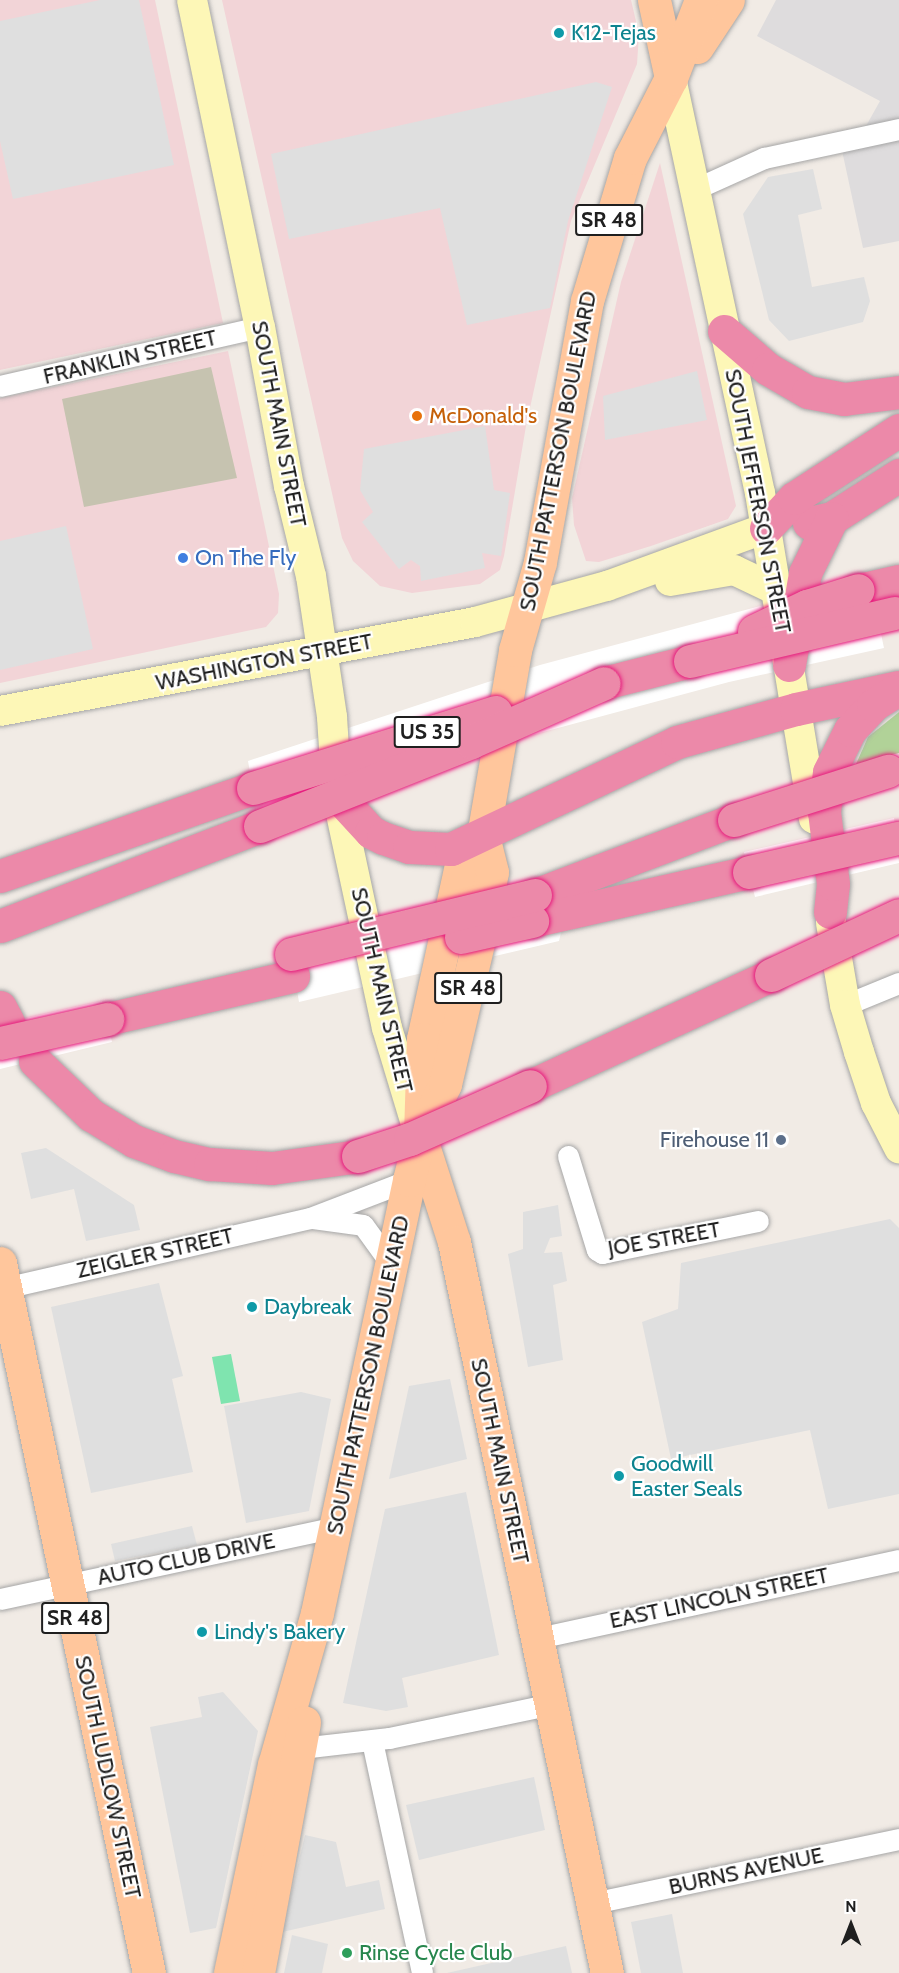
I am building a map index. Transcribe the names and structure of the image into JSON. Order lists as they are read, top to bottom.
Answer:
{
  "streets": {
    "highway": ["US 35"],
    "main road": [
      "SR 48",
      "SOUTH MAIN STREET",
      "SOUTH PATTERSON BOULEVARD",
      "SOUTH JEFFERSON STREET",
      "SOUTH LUDLOW STREET"
    ],
    "street": [
      "FRANKLIN STREET",
      "WASHINGTON STREET",
      "JOE STREET",
      "ZEIGLER STREET",
      "AUTO CLUB DRIVE",
      "EAST LINCOLN STREET",
      "BURNS AVENUE"
    ]
  },
  "crossings": [
    ["FRANKLIN STREET", "SOUTH MAIN STREET"],
    ["SOUTH MAIN STREET", "SOUTH PATTERSON BOULEVARD"],
    ["SOUTH MAIN STREET", "WASHINGTON STREET"],
    ["SOUTH MAIN STREET", "EAST LINCOLN STREET"],
    ["SOUTH MAIN STREET", "BURNS AVENUE"],
    ["SOUTH PATTERSON BOULEVARD", "SOUTH JEFFERSON STREET"],
    ["SOUTH PATTERSON BOULEVARD", "WASHINGTON STREET"],
    ["SOUTH PATTERSON BOULEVARD", "ZEIGLER STREET"],
    ["SOUTH PATTERSON BOULEVARD", "AUTO CLUB DRIVE"],
    ["ZEIGLER STREET", "SOUTH LUDLOW STREET"],
    ["AUTO CLUB DRIVE", "SOUTH LUDLOW STREET"]
  ],
  "places": [
    "K12-Tejas",
    "McDonald's",
    "On The Fly",
    "Firehouse 11",
    "Daybreak",
    "Goodwill Easter Seals",
    "Lindy's Bakery",
    "Rinse Cycle Club"
  ],
  "north": "top"
}
